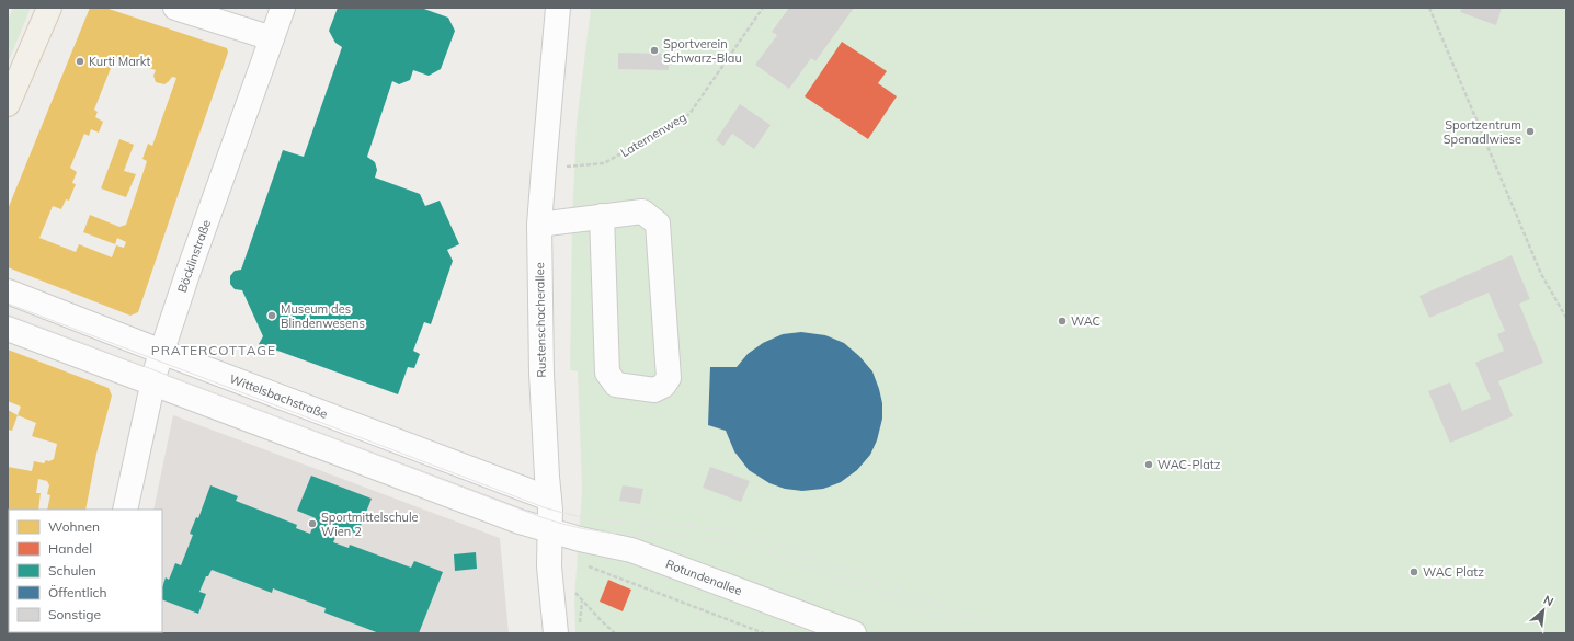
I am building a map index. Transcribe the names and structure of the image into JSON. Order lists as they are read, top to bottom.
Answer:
{
  "streets": {
    "street": [
      "Böcklinstraße",
      "Rustenschacherallee",
      "Wittelsbachstraße",
      "Rotundenallee"
    ],
    "path": ["Laternenweg"]
  },
  "crossings": [
    ["Laternenweg", "Rustenschacherallee"],
    ["Böcklinstraße", "Wittelsbachstraße"],
    ["Rustenschacherallee", "Wittelsbachstraße"],
    ["Rustenschacherallee", "Rotundenallee"]
  ],
  "districts": ["PRATERCOTTAGE"],
  "places": [
    "Sportverein Schwarz-Blau",
    "Kurti Markt",
    "Sportzentrum Spenadlwiese",
    "Museum des Blindenwesens",
    "WAC",
    "WAC-Platz",
    "Sportmittelschule Wien 2",
    "WAC Platz"
  ],
  "legend": [
    "Wohnen",
    "Handel",
    "Schulen",
    "Öffentlich",
    "Sonstige"
  ],
  "north": "top right"
}
